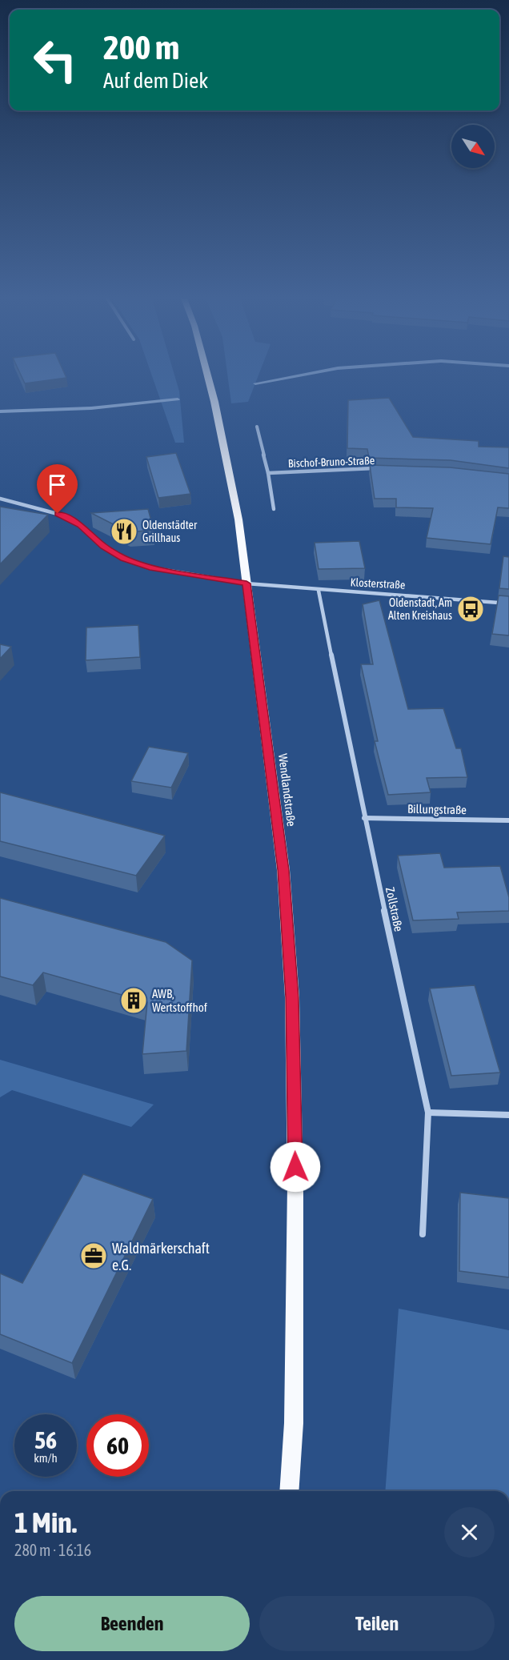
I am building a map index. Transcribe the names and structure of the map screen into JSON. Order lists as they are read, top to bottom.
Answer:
{
  "streets": {
    "main road": ["Wendlandstraße"],
    "street": [
      "Bischof-Bruno-Straße",
      "Klosterstraße",
      "Billungstraße",
      "Zollstraße"
    ]
  },
  "crossings": [
    ["Klosterstraße", "Wendlandstraße"],
    ["Klosterstraße", "Zollstraße"],
    ["Billungstraße", "Zollstraße"]
  ],
  "places": {
    "restaurant": ["Oldenstädter Grillhaus"],
    "bus stop": ["Oldenstadt, Am Alten Kreishaus"],
    "building": ["AWB, Wertstoffhof"],
    "office": ["Waldmärkerschaft e.G."]
  },
  "north": "bottom right",
  "page": {
    "turn": ["200 m", "Auf dem Diek"],
    "speed": "56 km/h",
    "limit": "60",
    "heading": ["1 Min.", "280 m · 16:16"],
    "buttons": ["Beenden", "Teilen"]
  }
}
